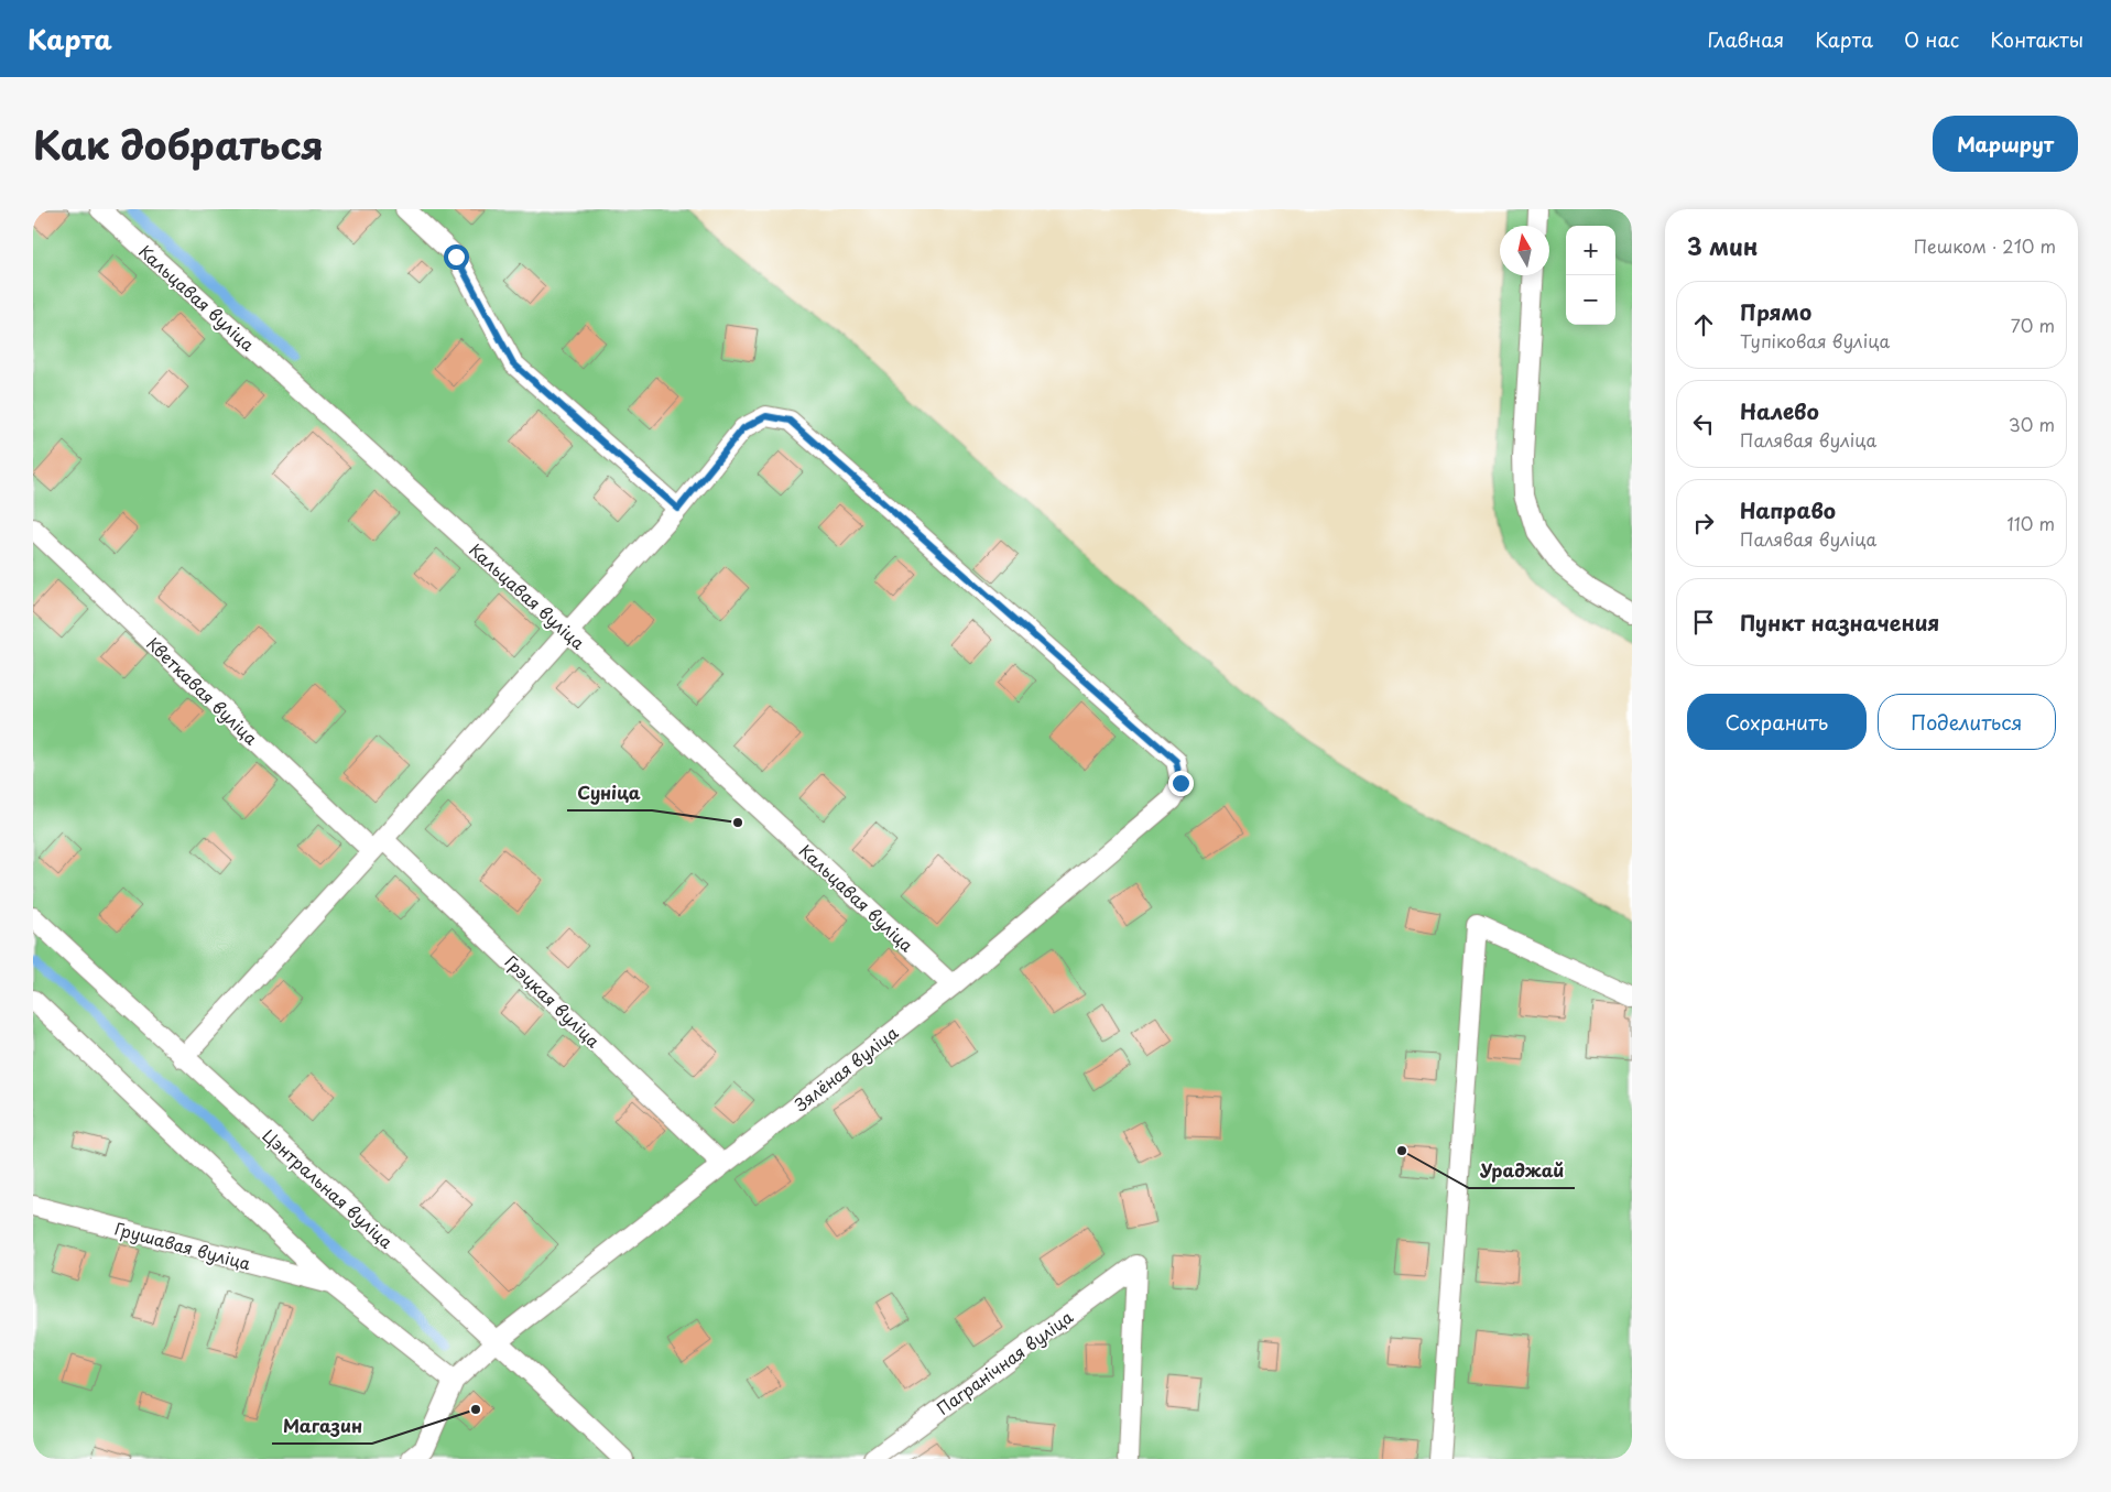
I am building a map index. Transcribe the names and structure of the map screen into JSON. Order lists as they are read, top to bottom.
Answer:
{
  "streets": {
    "lane": [
      "Кальцавая вуліца",
      "Кветкавая вуліца",
      "Грэцкая вуліца",
      "Зялёная вуліца",
      "Цэнтральная вуліца",
      "Грушавая вуліца",
      "Пагранічная вуліца"
    ]
  },
  "crossings": [
    ["Кальцавая вуліца", "Зялёная вуліца"],
    ["Кветкавая вуліца", "Грэцкая вуліца"],
    ["Грэцкая вуліца", "Зялёная вуліца"],
    ["Зялёная вуліца", "Цэнтральная вуліца"]
  ],
  "places": ["Суніца", "Ураджай", "Магазин"],
  "north": "top",
  "page": {
    "header": "Карта",
    "nav": [
      "Главная",
      "Карта",
      "О нас",
      "Контакты"
    ],
    "title": "Как добраться",
    "buttons": [
      "Маршрут",
      ["Сохранить", "Поделиться"]
    ],
    "heading": ["3 мин", "Пешком · 210 m"],
    "map_buttons": ["+", "−"],
    "list": [
      ["Прямо", "Тупіковая вуліца", "70 m"],
      ["Налево", "Палявая вуліца", "30 m"],
      ["Направо", "Палявая вуліца", "110 m"],
      "Пункт назначения"
    ]
  }
}
